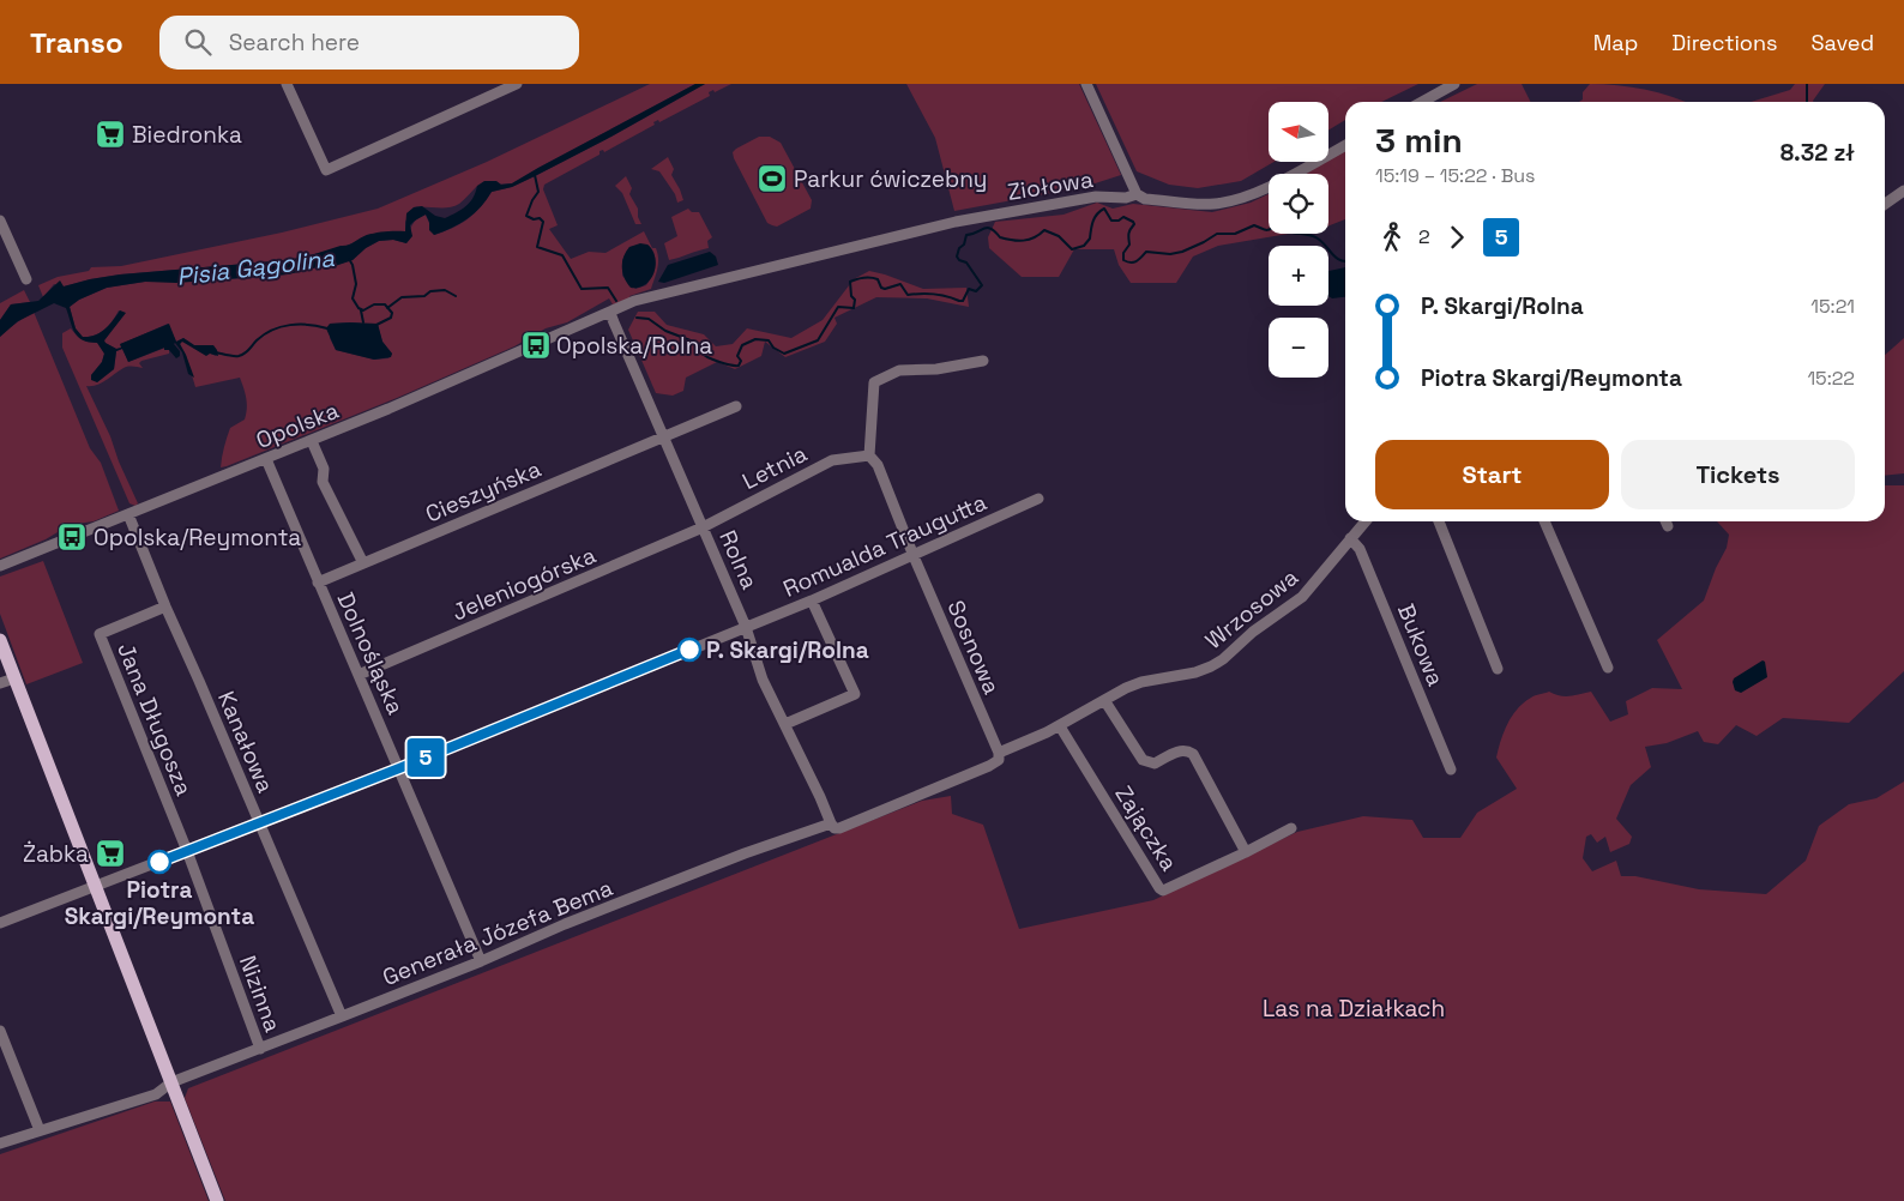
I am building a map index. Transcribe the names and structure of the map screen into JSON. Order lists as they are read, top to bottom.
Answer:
{
  "streets": {
    "street": [
      "Ziołowa",
      "Opolska",
      "Letnia",
      "Cieszyńska",
      "Romualda Traugutta",
      "Rolna",
      "Jeleniogórska",
      "Wrzosowa",
      "Bukowa",
      "Sosnowa",
      "Dolnośląska",
      "Jana Długosza",
      "Kanałowa",
      "Zajączka",
      "Generała Józefa Bema",
      "Nizinna"
    ]
  },
  "crossings": [
    ["Ziołowa", "Opolska"],
    ["Ziołowa", "Rolna"],
    ["Opolska", "Rolna"],
    ["Opolska", "Dolnośląska"],
    ["Opolska", "Kanałowa"],
    ["Letnia", "Rolna"],
    ["Letnia", "Jeleniogórska"],
    ["Letnia", "Sosnowa"],
    ["Cieszyńska", "Rolna"],
    ["Cieszyńska", "Dolnośląska"],
    ["Romualda Traugutta", "Rolna"],
    ["Romualda Traugutta", "Sosnowa"],
    ["Romualda Traugutta", "Dolnośląska"],
    ["Romualda Traugutta", "Jana Długosza"],
    ["Romualda Traugutta", "Kanałowa"],
    ["Romualda Traugutta", "Nizinna"],
    ["Rolna", "Jeleniogórska"],
    ["Rolna", "Generała Józefa Bema"],
    ["Jeleniogórska", "Dolnośląska"],
    ["Wrzosowa", "Bukowa"],
    ["Wrzosowa", "Sosnowa"],
    ["Wrzosowa", "Zajączka"],
    ["Wrzosowa", "Generała Józefa Bema"],
    ["Sosnowa", "Generała Józefa Bema"],
    ["Dolnośląska", "Generała Józefa Bema"],
    ["Jana Długosza", "Kanałowa"],
    ["Jana Długosza", "Nizinna"],
    ["Kanałowa", "Generała Józefa Bema"],
    ["Generała Józefa Bema", "Nizinna"]
  ],
  "water": ["Pisia Gągolina"],
  "parks": ["Las na Działkach"],
  "places": {
    "supermarket": ["Biedronka", "Żabka"],
    "sports": ["Parkur ćwiczebny"],
    "bus stop": ["Opolska/Rolna", "Opolska/Reymonta"],
    "other": ["P. Skargi/Rolna", "Piotra Skargi/Reymonta"]
  },
  "lines": ["bus line 5"],
  "north": "left",
  "page": {
    "header": "Transo",
    "search": "Search here",
    "nav": ["Map", "Directions", "Saved"],
    "on_map": "5",
    "map_buttons": ["+", "−"],
    "heading": ["3 min", "15:19 – 15:22 · Bus", "8.32 zł"],
    "legs": ["2", "5"],
    "list": [
      {
        "name": "P. Skargi/Rolna",
        "value": "15:21"
      },
      {
        "name": "Piotra Skargi/Reymonta",
        "value": "15:22"
      }
    ],
    "buttons": ["Start", "Tickets"]
  }
}
